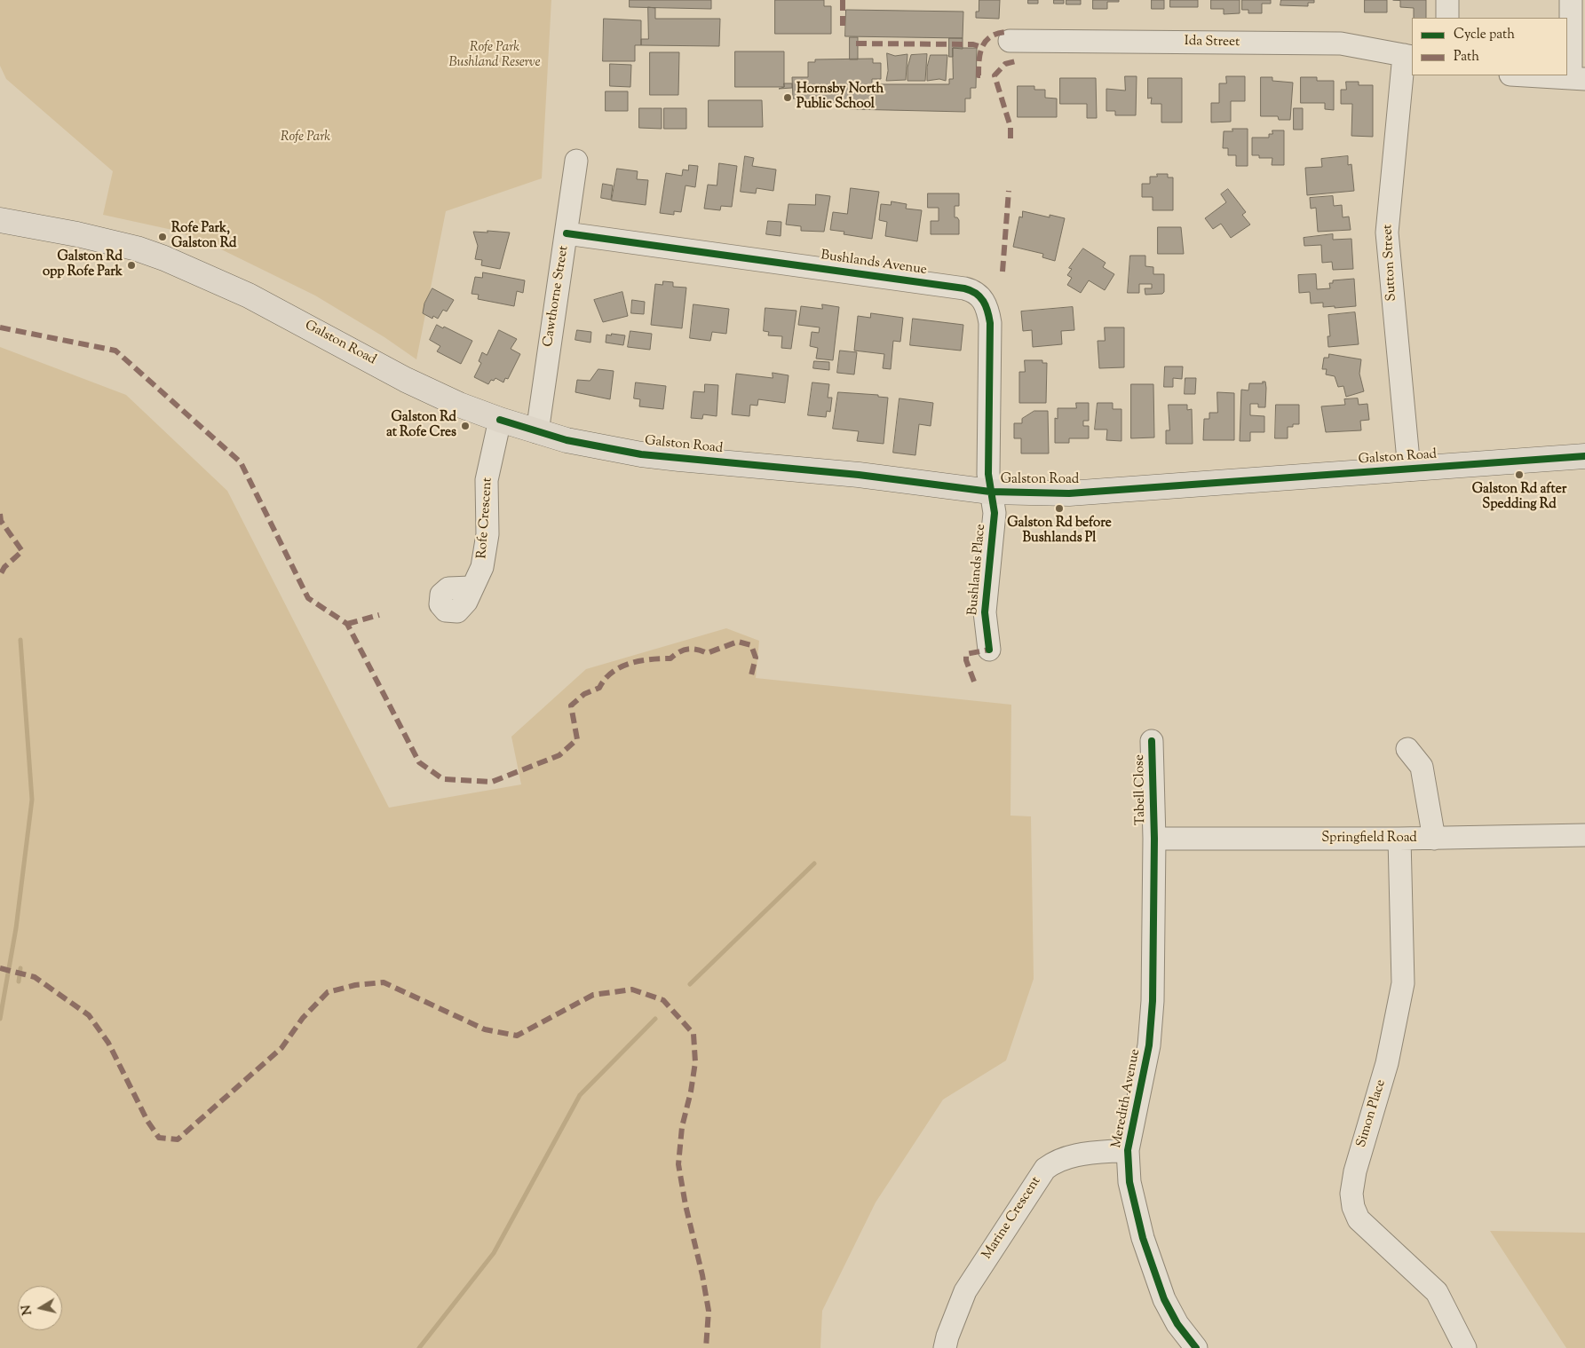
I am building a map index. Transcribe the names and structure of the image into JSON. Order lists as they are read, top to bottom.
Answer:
{
  "streets": {
    "main road": ["Galston Road"],
    "street": [
      "Ida Street",
      "Sutton Street",
      "Bushlands Avenue",
      "Cawthorne Street",
      "Rofe Crescent",
      "Bushlands Place",
      "Tabell Close",
      "Springfield Road",
      "Meredith Avenue",
      "Simon Place",
      "Marine Crescent"
    ]
  },
  "crossings": [
    ["Ida Street", "Sutton Street"],
    ["Sutton Street", "Galston Road"],
    ["Bushlands Avenue", "Cawthorne Street"],
    ["Bushlands Avenue", "Galston Road"],
    ["Bushlands Avenue", "Bushlands Place"],
    ["Cawthorne Street", "Galston Road"],
    ["Galston Road", "Rofe Crescent"],
    ["Galston Road", "Bushlands Place"],
    ["Tabell Close", "Springfield Road"],
    ["Tabell Close", "Meredith Avenue"],
    ["Springfield Road", "Meredith Avenue"],
    ["Springfield Road", "Simon Place"],
    ["Meredith Avenue", "Marine Crescent"]
  ],
  "parks": ["Rofe Park Bushland Reserve", "Rofe Park"],
  "places": [
    "Hornsby North Public School",
    "Rofe Park, Galston Rd",
    "Galston Rd opp Rofe Park",
    "Galston Rd at Rofe Cres",
    "Galston Rd after Spedding Rd",
    "Galston Rd before Bushlands Pl"
  ],
  "legend": ["Cycle path", "Path"],
  "north": "left"
}
